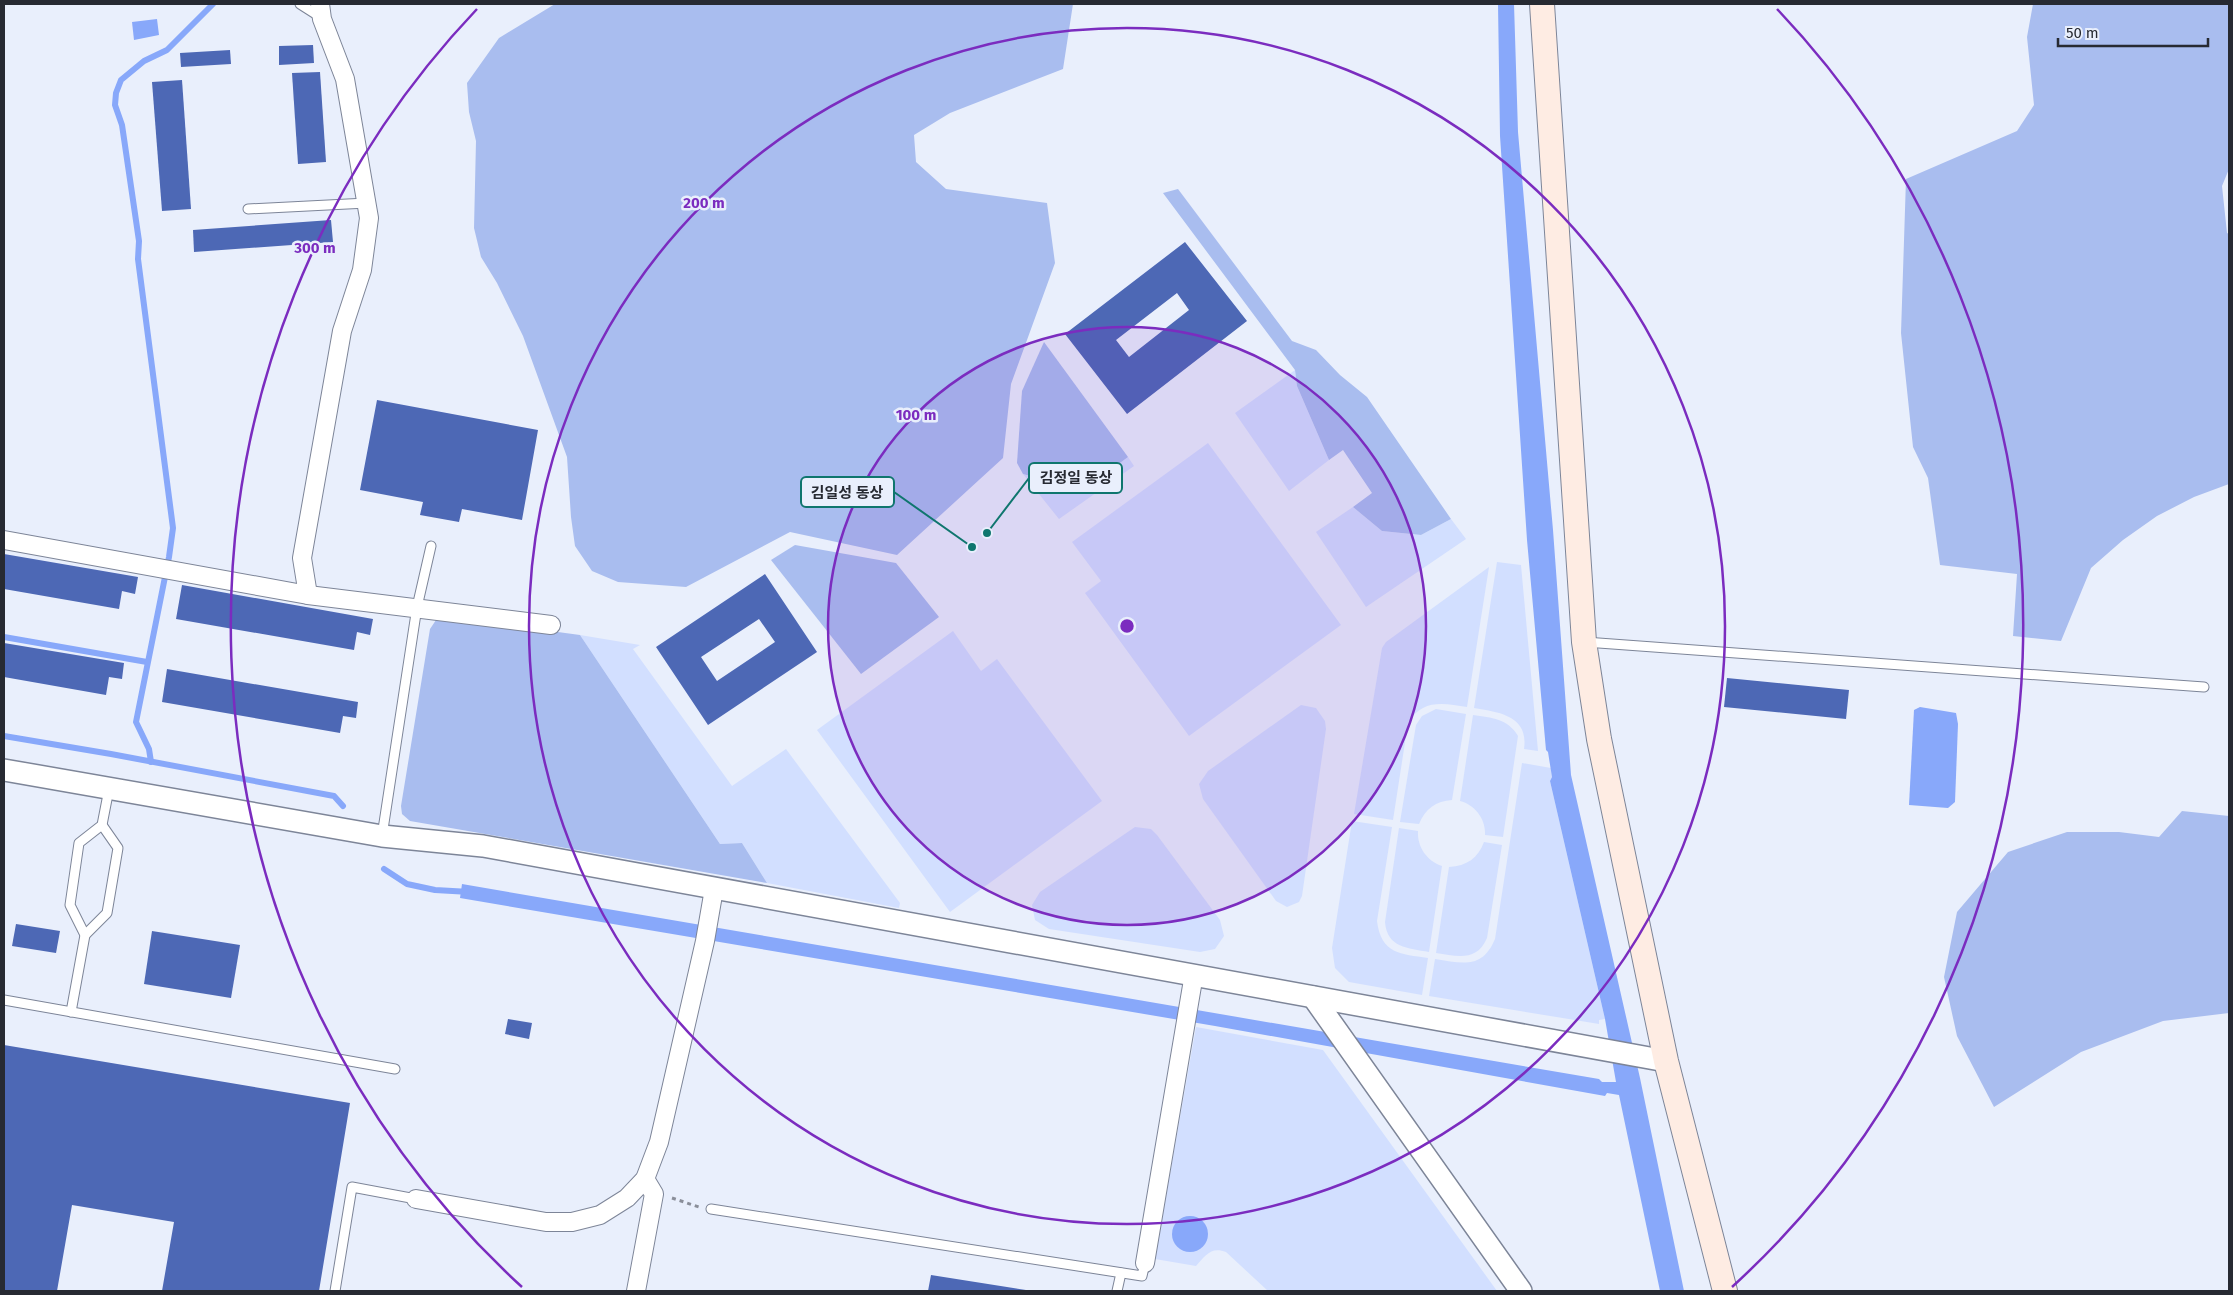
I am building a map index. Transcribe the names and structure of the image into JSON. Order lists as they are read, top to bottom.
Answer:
{
  "places": ["김정일 동상", "김일성 동상"],
  "scale_bar": "50 m",
  "rings": ["200 m", "300 m", "100 m"]
}
